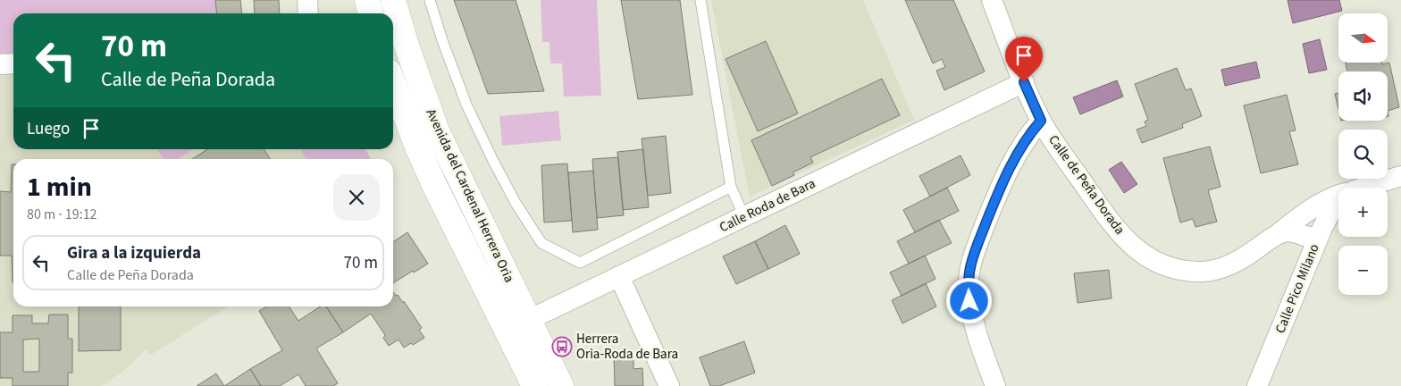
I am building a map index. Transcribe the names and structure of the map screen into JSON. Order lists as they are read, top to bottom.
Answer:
{
  "streets": {
    "main road": ["Avenida del Cardenal Herrera Oria"],
    "street": ["Calle de Peña Dorada", "Calle Roda de Bara", "Calle Pico Milano"]
  },
  "crossings": [
    ["Calle de Peña Dorada", "Calle Roda de Bara"],
    ["Avenida del Cardenal Herrera Oria", "Calle Roda de Bara"]
  ],
  "places": {
    "bus stop": ["Herrera Oria-Roda de Bara"]
  },
  "north": "right",
  "page": {
    "map_buttons": ["+", "−"],
    "turn": ["70 m", "Calle de Peña Dorada"],
    "then": "Luego",
    "heading": ["1 min", "80 m · 19:12"],
    "list": [
      {
        "name": "Gira a la izquierda",
        "note": "Calle de Peña Dorada",
        "value": "70 m"
      }
    ]
  }
}
